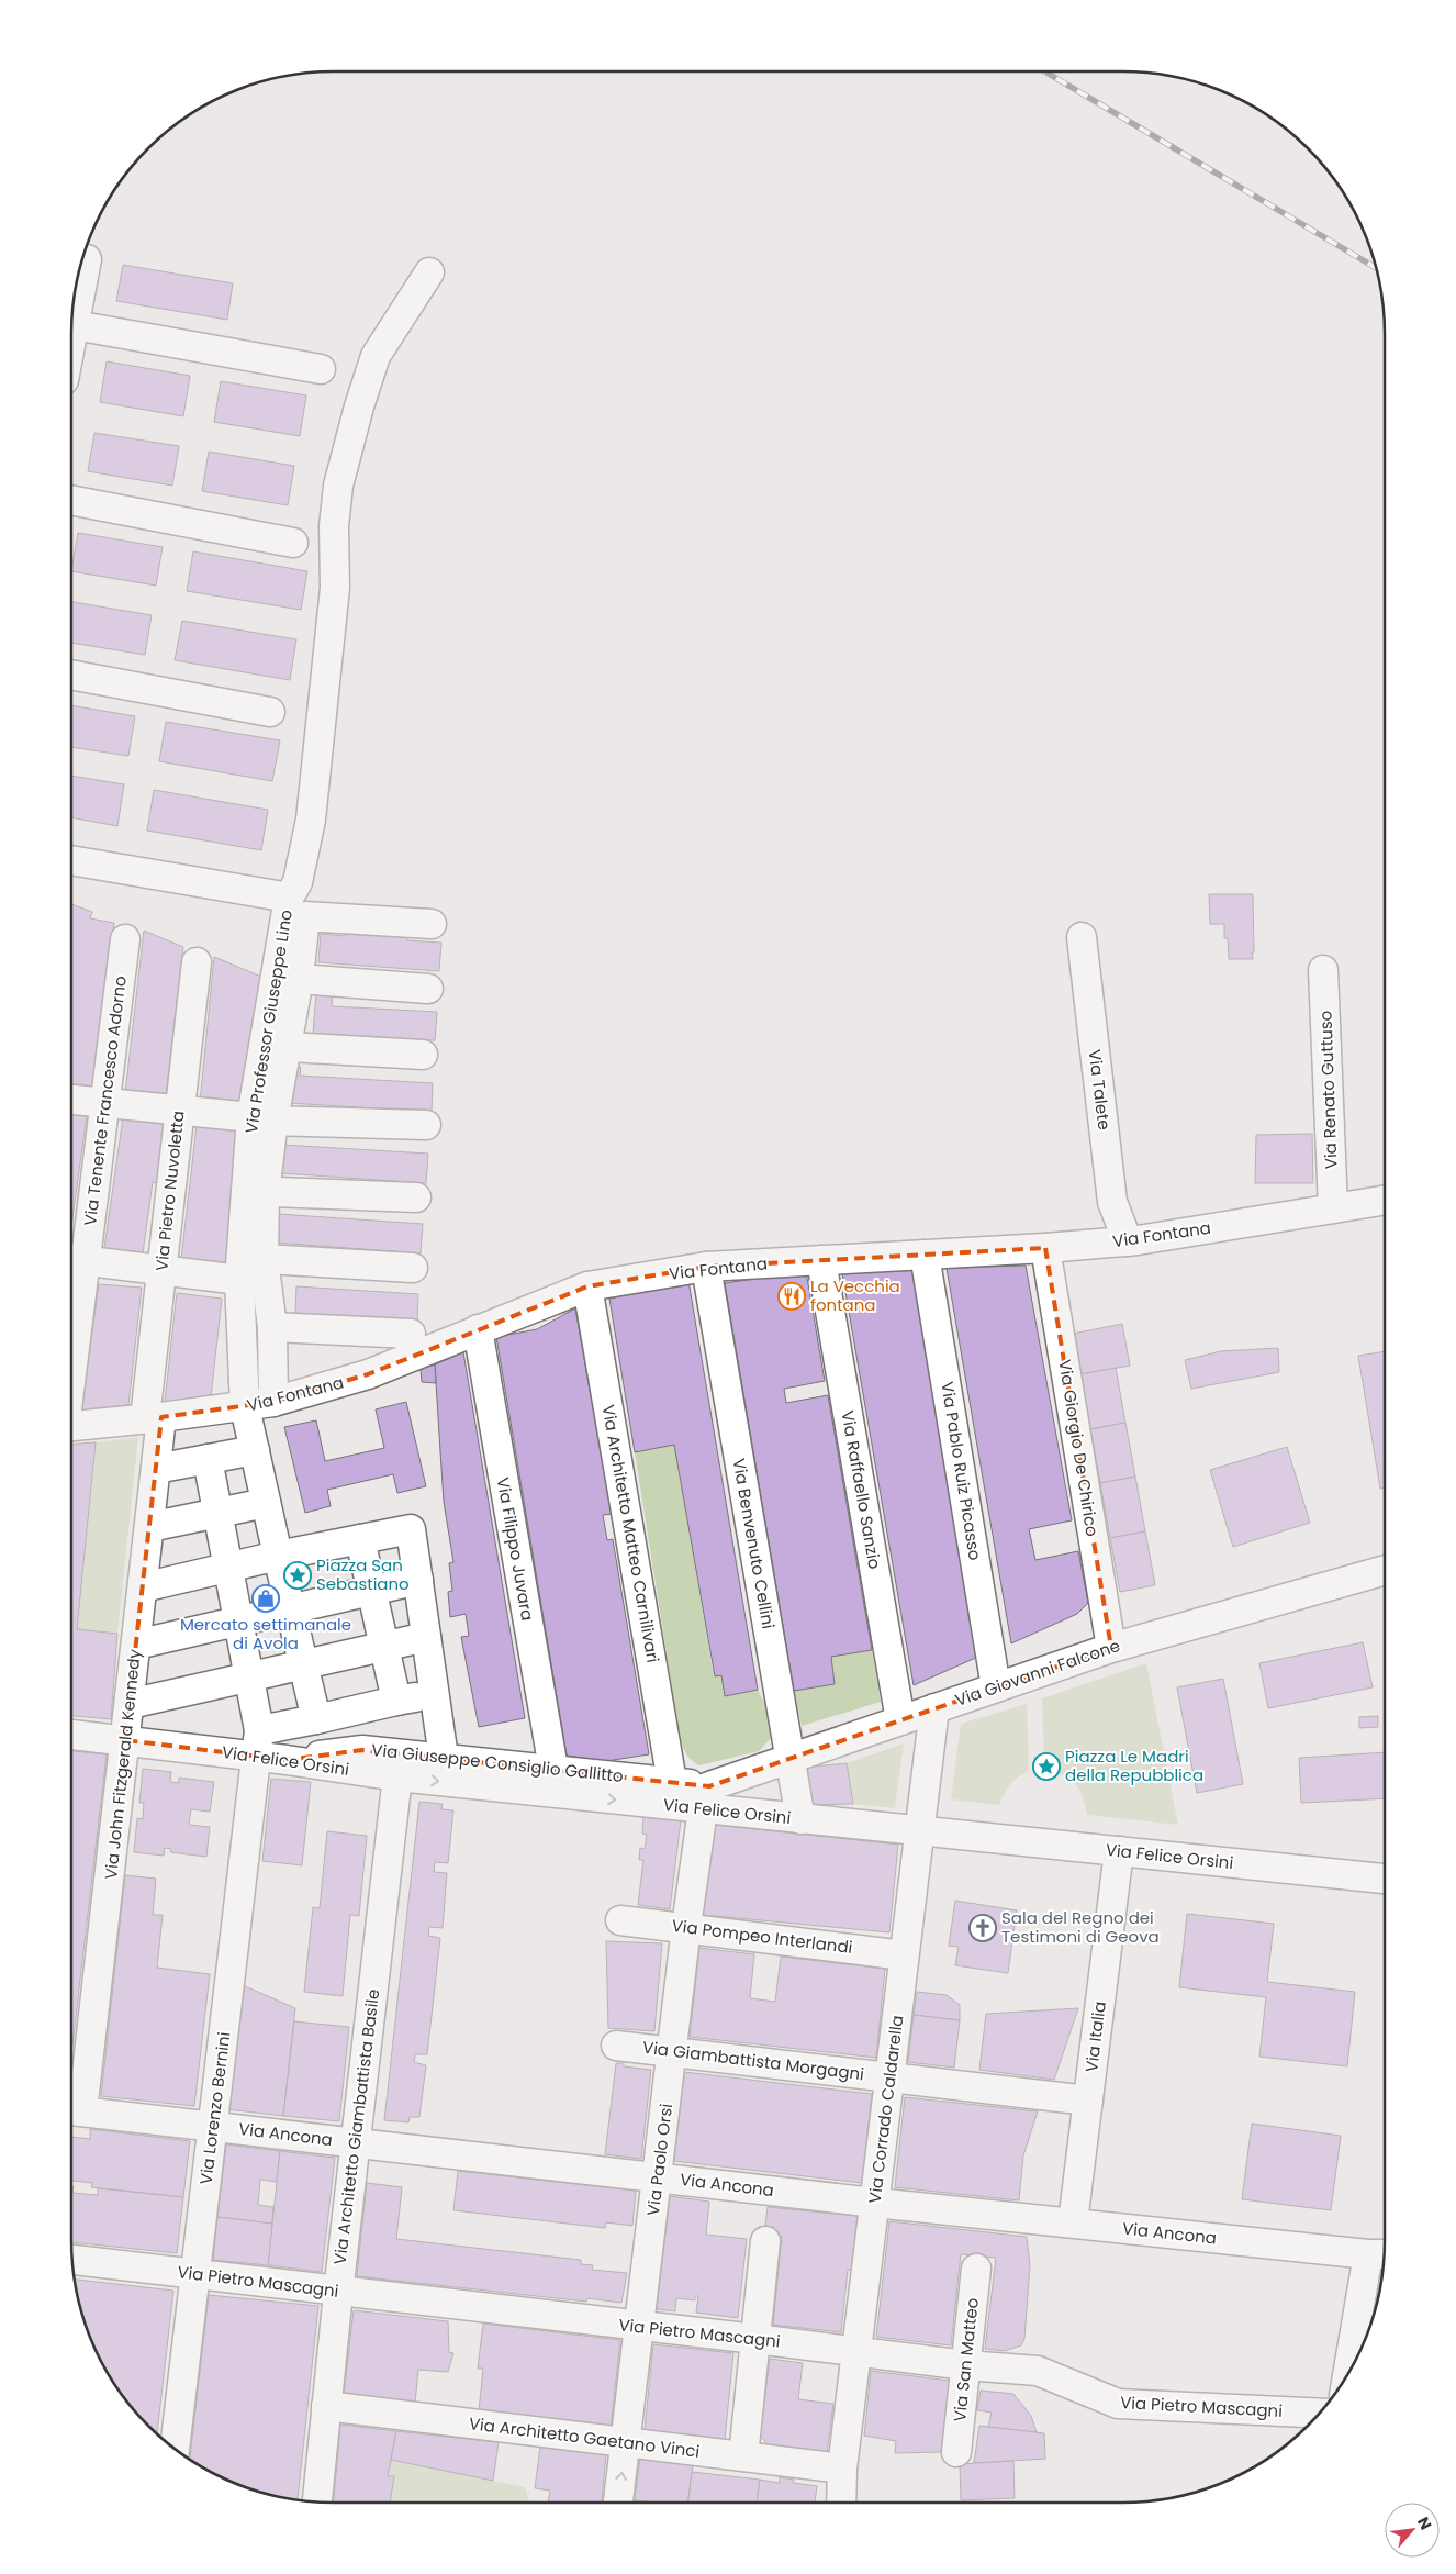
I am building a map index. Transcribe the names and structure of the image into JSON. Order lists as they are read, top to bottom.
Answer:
{
  "streets": {
    "street": [
      "Via Professor Giuseppe Lino",
      "Via Talete",
      "Via Renato Guttuso",
      "Via Tenente Francesco Adorno",
      "Via Pietro Nuvoletta",
      "Via Fontana",
      "Via Giorgio De Chirico",
      "Via Pablo Ruiz Picasso",
      "Via Raffaello Sanzio",
      "Via Architetto Matteo Carnilivari",
      "Via Benvenuto Cellini",
      "Via Filippo Juvara",
      "Via Giovanni Falcone",
      "Via Felice Orsini",
      "Via Giuseppe Consiglio Gallitto",
      "Via John Fitzgerald Kennedy",
      "Via Pompeo Interlandi",
      "Via Italia",
      "Via Giambattista Morgagni",
      "Via Lorenzo Bernini",
      "Via Corrado Caldarella",
      "Via Architetto Giambattista Basile",
      "Via Ancona",
      "Via Paolo Orsi",
      "Via Pietro Mascagni",
      "Via San Matteo",
      "Via Architetto Gaetano Vinci"
    ]
  },
  "crossings": [
    ["Via Professor Giuseppe Lino", "Via Fontana"],
    ["Via Talete", "Via Fontana"],
    ["Via Renato Guttuso", "Via Fontana"],
    ["Via Pietro Nuvoletta", "Via Fontana"],
    ["Via Pietro Nuvoletta", "Via John Fitzgerald Kennedy"],
    ["Via Fontana", "Via Giorgio De Chirico"],
    ["Via Fontana", "Via Pablo Ruiz Picasso"],
    ["Via Fontana", "Via Raffaello Sanzio"],
    ["Via Fontana", "Via Architetto Matteo Carnilivari"],
    ["Via Fontana", "Via Benvenuto Cellini"],
    ["Via Fontana", "Via Filippo Juvara"],
    ["Via Fontana", "Via John Fitzgerald Kennedy"],
    ["Via Giorgio De Chirico", "Via Giovanni Falcone"],
    ["Via Pablo Ruiz Picasso", "Via Giovanni Falcone"],
    ["Via Raffaello Sanzio", "Via Giovanni Falcone"],
    ["Via Architetto Matteo Carnilivari", "Via Giuseppe Consiglio Gallitto"],
    ["Via Benvenuto Cellini", "Via Giovanni Falcone"],
    ["Via Benvenuto Cellini", "Via Felice Orsini"],
    ["Via Filippo Juvara", "Via Giuseppe Consiglio Gallitto"],
    ["Via Giovanni Falcone", "Via Felice Orsini"],
    ["Via Giovanni Falcone", "Via Giuseppe Consiglio Gallitto"],
    ["Via Giovanni Falcone", "Via Corrado Caldarella"],
    ["Via Giovanni Falcone", "Via Paolo Orsi"],
    ["Via Felice Orsini", "Via Giuseppe Consiglio Gallitto"],
    ["Via Felice Orsini", "Via John Fitzgerald Kennedy"],
    ["Via Felice Orsini", "Via Italia"],
    ["Via Felice Orsini", "Via Lorenzo Bernini"],
    ["Via Felice Orsini", "Via Corrado Caldarella"],
    ["Via Felice Orsini", "Via Architetto Giambattista Basile"],
    ["Via Felice Orsini", "Via Paolo Orsi"],
    ["Via Giuseppe Consiglio Gallitto", "Via Paolo Orsi"],
    ["Via John Fitzgerald Kennedy", "Via Ancona"],
    ["Via Pompeo Interlandi", "Via Corrado Caldarella"],
    ["Via Pompeo Interlandi", "Via Paolo Orsi"],
    ["Via Italia", "Via Giambattista Morgagni"],
    ["Via Italia", "Via Ancona"],
    ["Via Giambattista Morgagni", "Via Corrado Caldarella"],
    ["Via Giambattista Morgagni", "Via Paolo Orsi"],
    ["Via Lorenzo Bernini", "Via Ancona"],
    ["Via Lorenzo Bernini", "Via Pietro Mascagni"],
    ["Via Corrado Caldarella", "Via Ancona"],
    ["Via Corrado Caldarella", "Via Pietro Mascagni"],
    ["Via Corrado Caldarella", "Via Architetto Gaetano Vinci"],
    ["Via Architetto Giambattista Basile", "Via Ancona"],
    ["Via Architetto Giambattista Basile", "Via Pietro Mascagni"],
    ["Via Architetto Giambattista Basile", "Via Architetto Gaetano Vinci"],
    ["Via Ancona", "Via Paolo Orsi"],
    ["Via Paolo Orsi", "Via Pietro Mascagni"],
    ["Via Paolo Orsi", "Via Architetto Gaetano Vinci"],
    ["Via Pietro Mascagni", "Via San Matteo"]
  ],
  "places": {
    "restaurant": ["La Vecchia fontana"],
    "place": ["Piazza San Sebastiano", "Piazza Le Madri della Repubblica"],
    "shop": ["Mercato settimanale di Avola"],
    "church": ["Sala del Regno dei Testimoni di Geova"]
  },
  "north": "top right"
}
